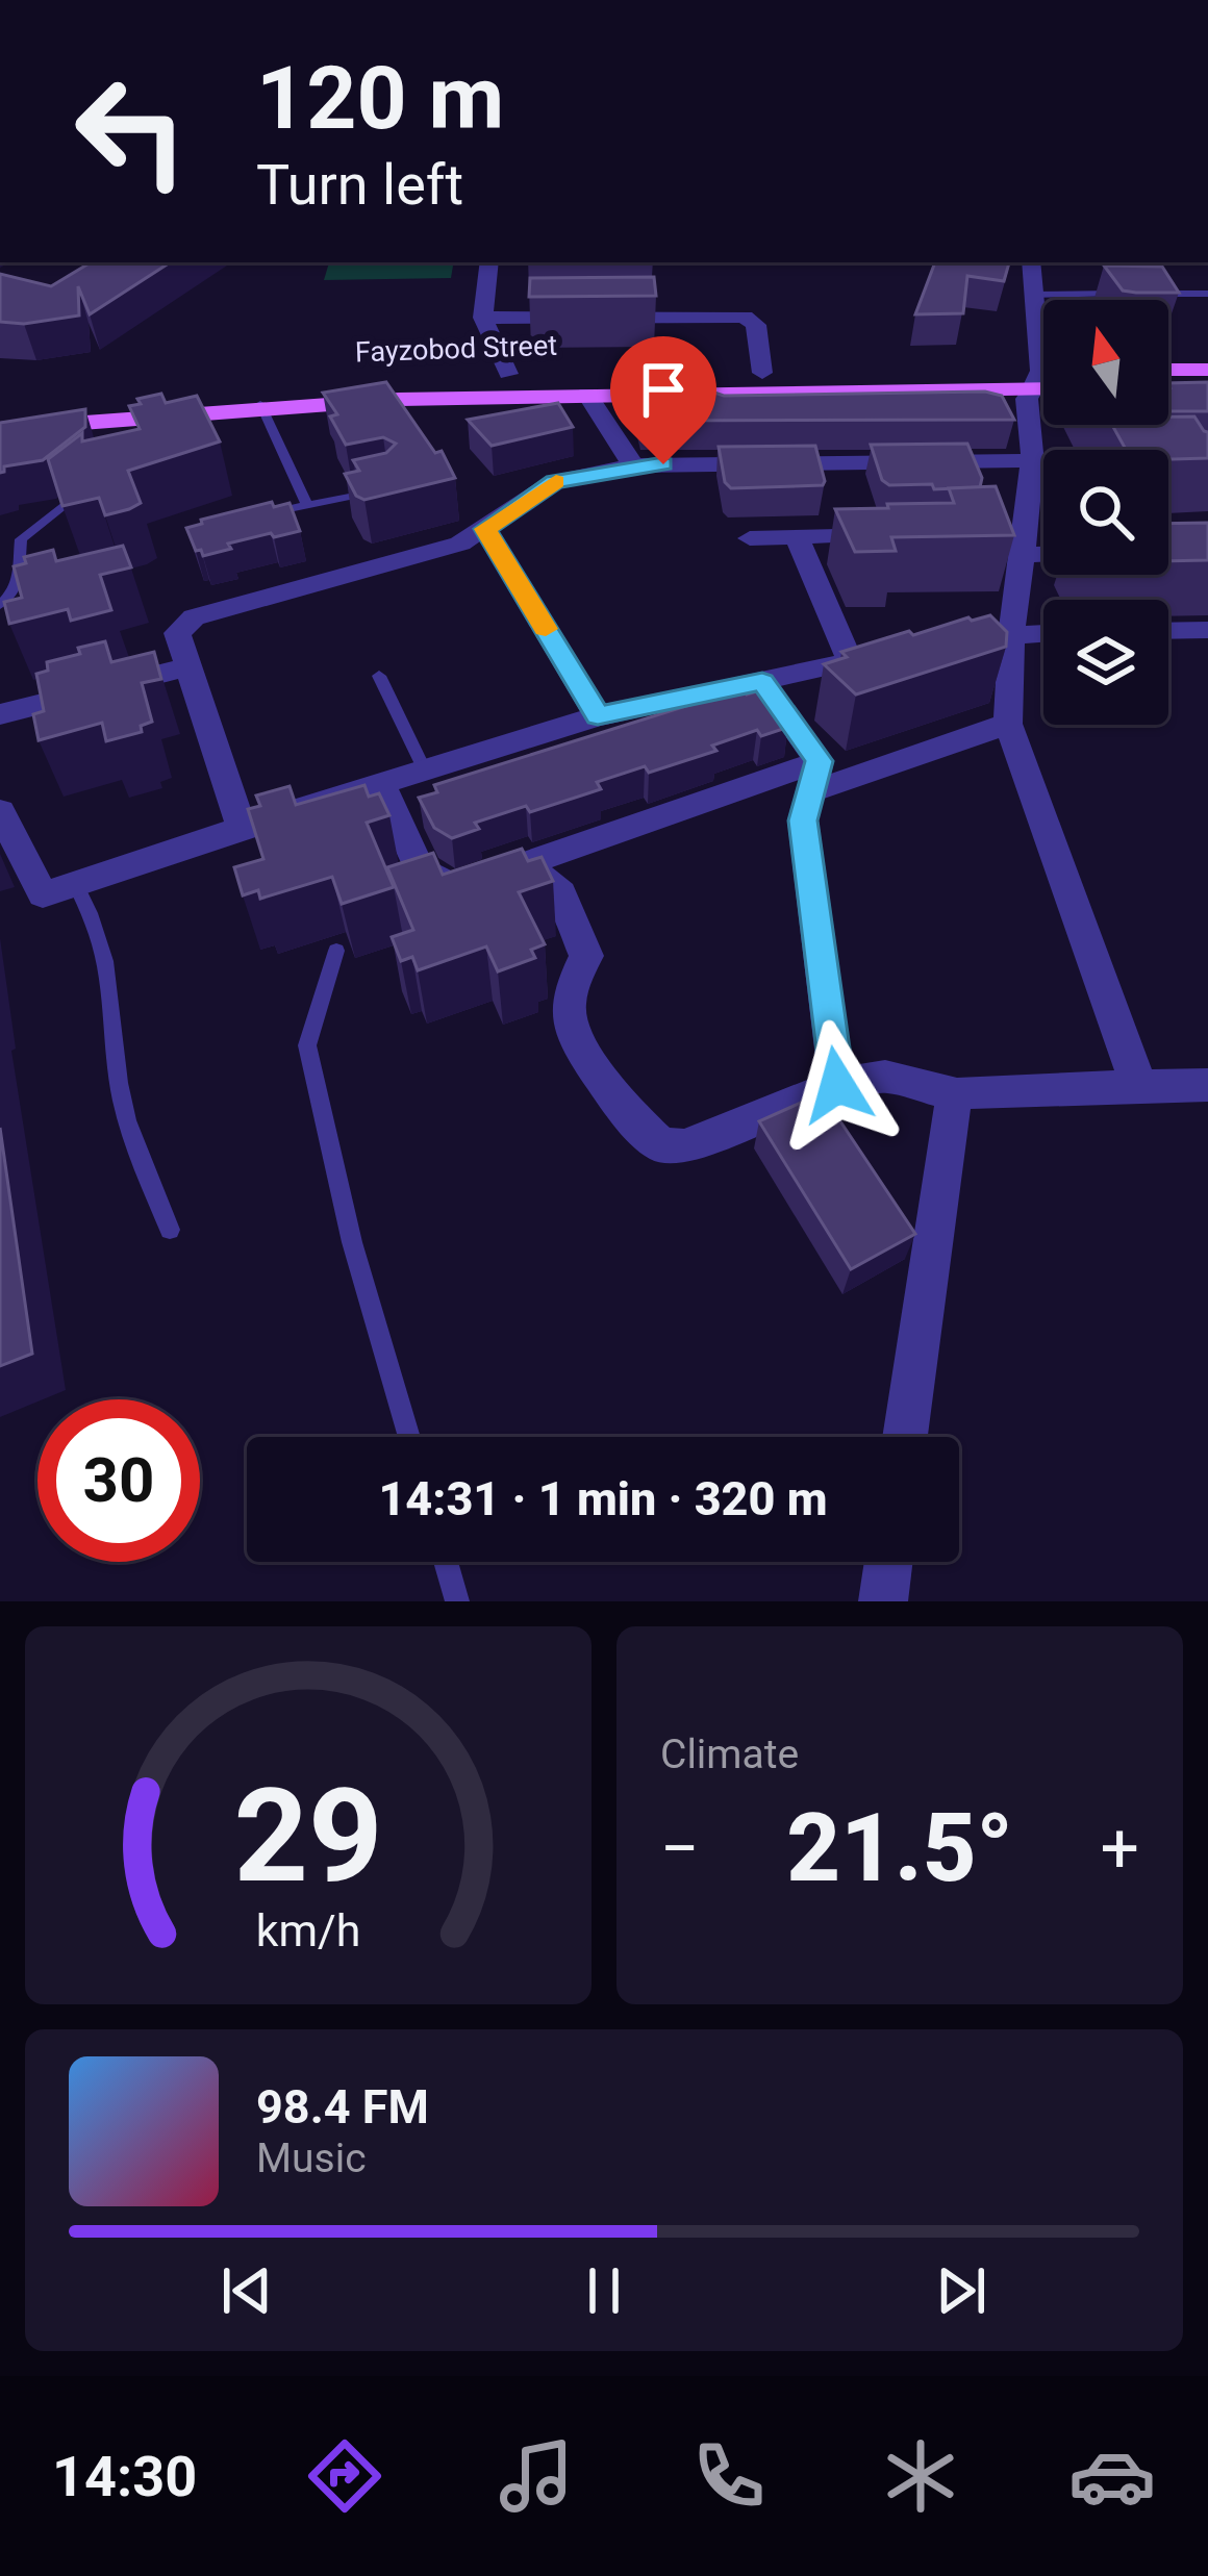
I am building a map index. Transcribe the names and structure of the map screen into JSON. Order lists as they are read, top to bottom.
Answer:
{
  "streets": {
    "main road": ["Fayzobod Street"]
  },
  "north": "top",
  "page": {
    "turn": ["120 m", "Turn left"],
    "limit": "30",
    "trip": "14:31 · 1 min · 320 m",
    "tile": "Climate",
    "heat": ["−", "21.5°", "+"],
    "song": ["98.4 FM", "Music"],
    "tabs": "14:30",
    "gauge": ["29", "km/h"]
  }
}
